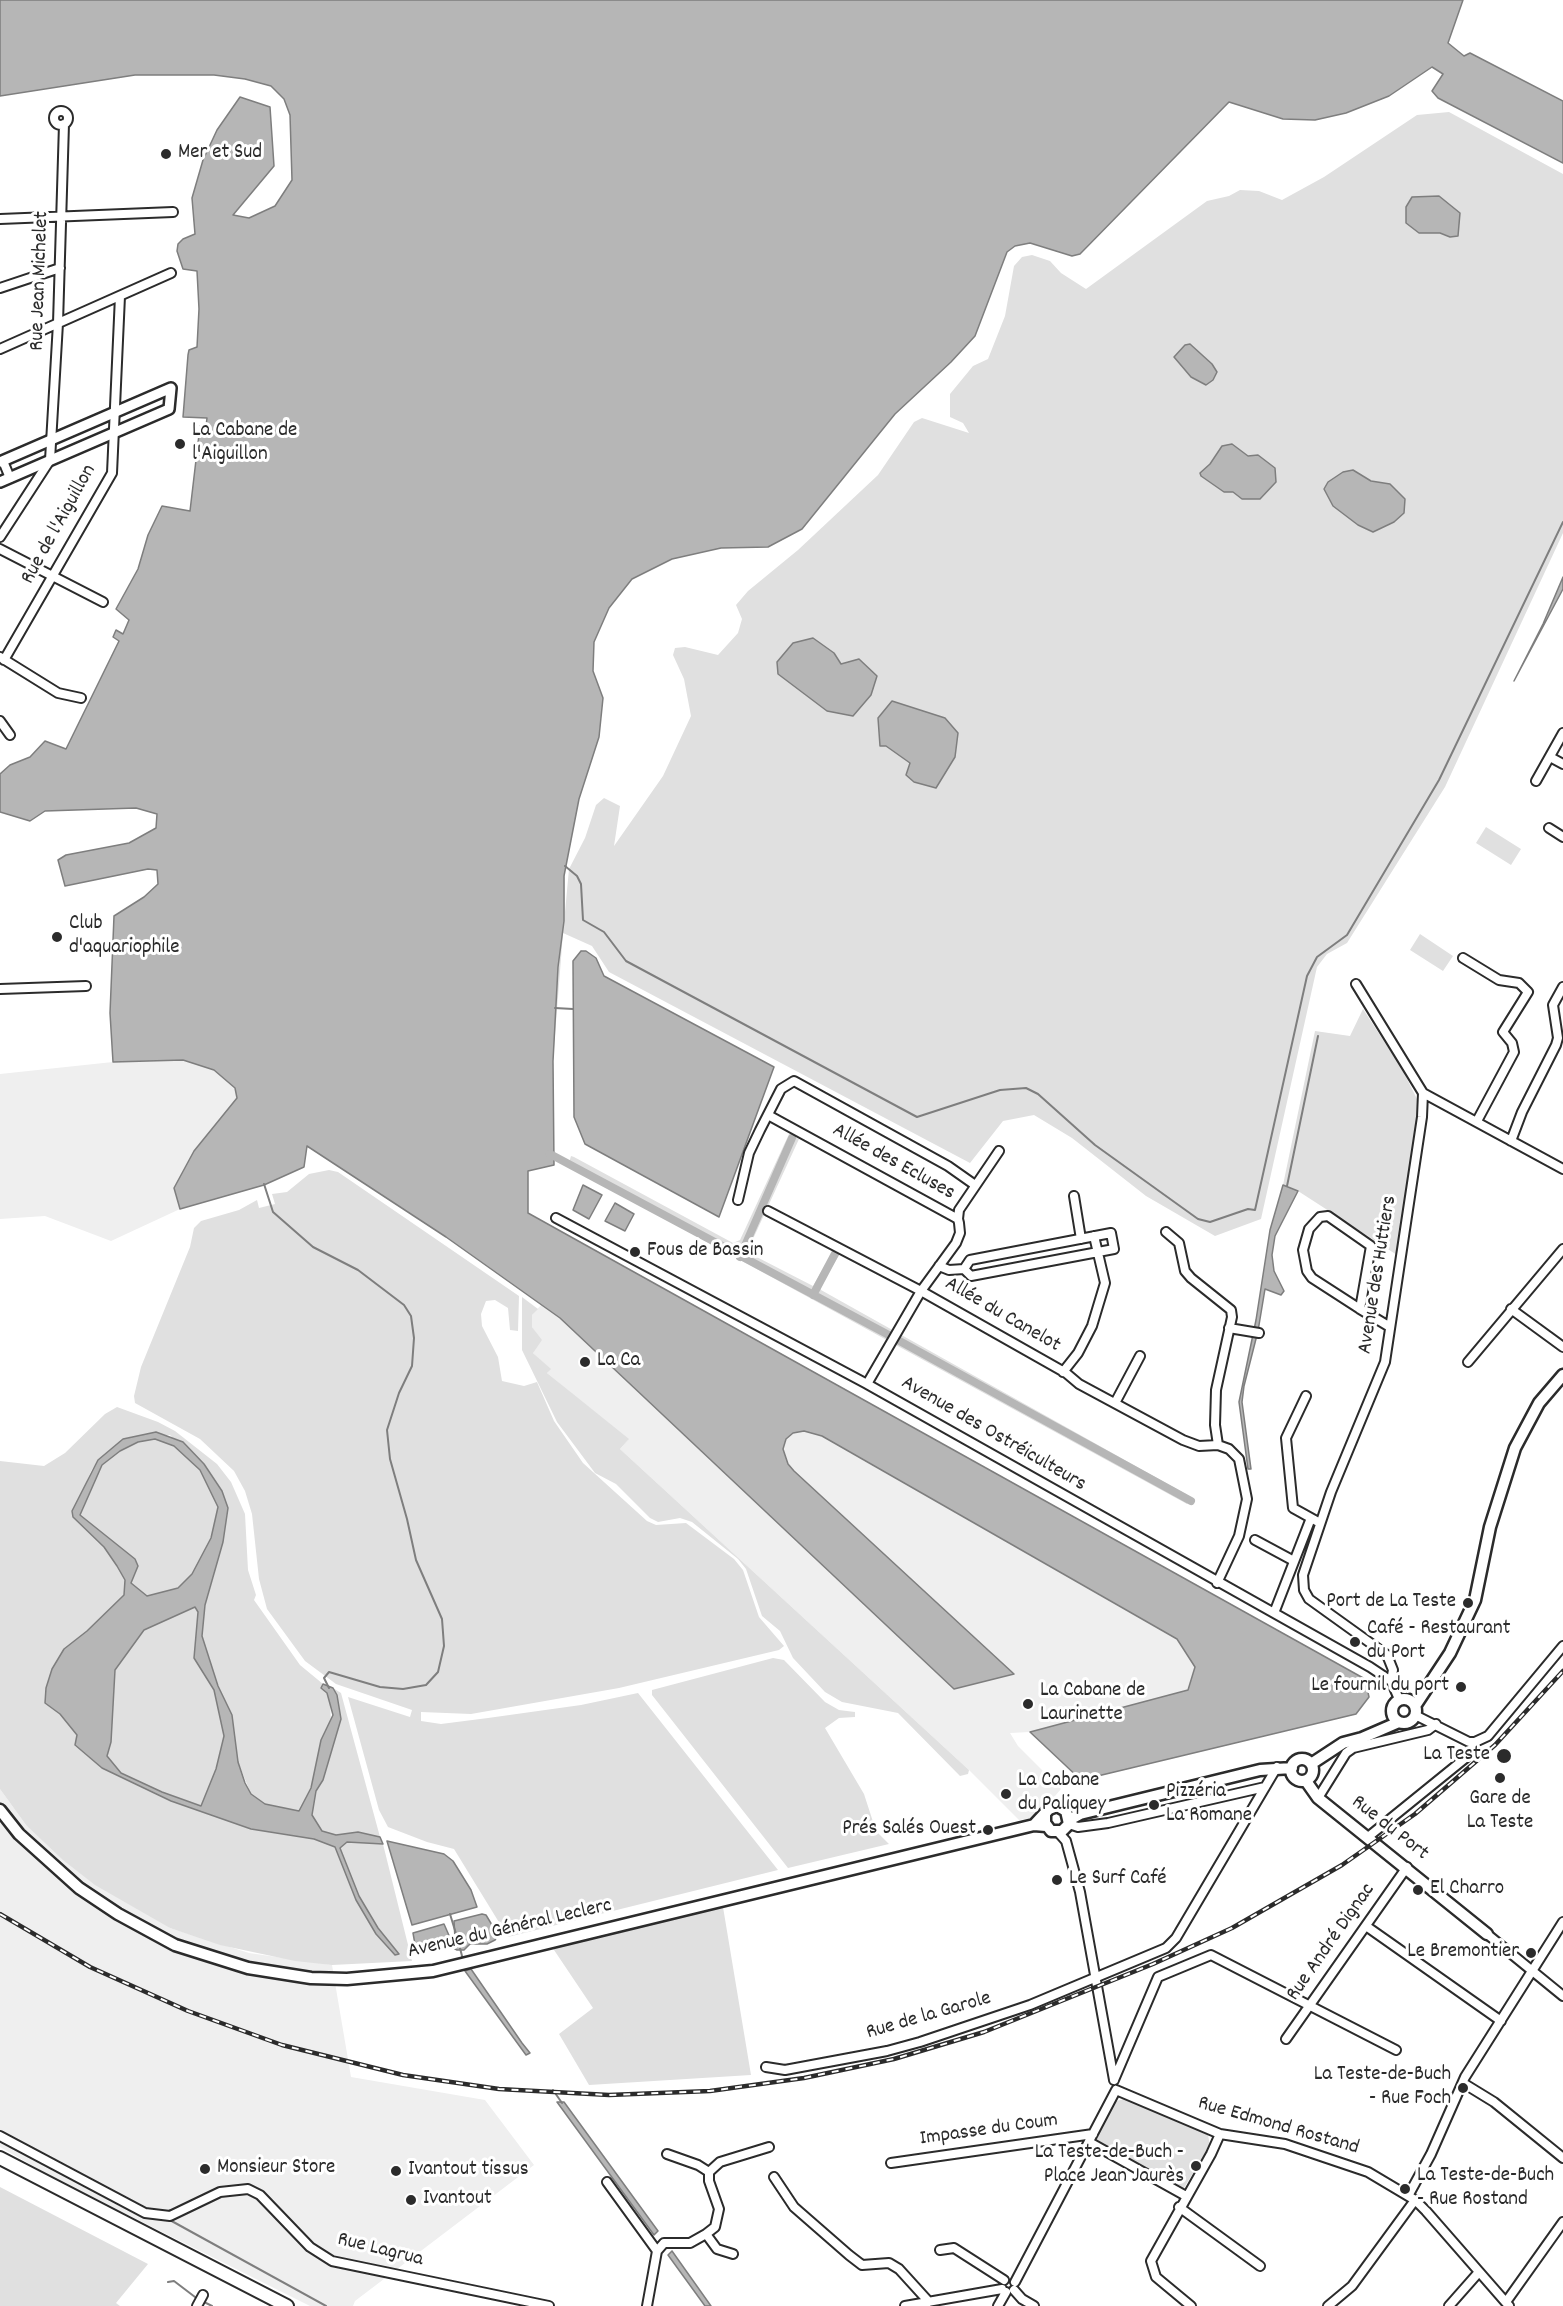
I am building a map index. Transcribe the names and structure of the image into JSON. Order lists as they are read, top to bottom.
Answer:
{
  "streets": {
    "main road": ["Rue du Port", "Avenue du Général Leclerc"],
    "street": [
      "Rue Jean Michelet",
      "Rue de l'Aiguillon",
      "Allée des Ecluses",
      "Avenue des Huttiers",
      "Allée du Canelot",
      "Avenue des Ostréiculteurs",
      "Rue André Dignac",
      "Rue de la Garole",
      "Rue Edmond Rostand",
      "Impasse du Coum",
      "Rue Lagrua"
    ]
  },
  "crossings": [
    ["Allée des Ecluses", "Allée du Canelot"],
    ["Allée des Ecluses", "Avenue des Ostréiculteurs"],
    ["Avenue des Huttiers", "Avenue des Ostréiculteurs"],
    ["Rue du Port", "Rue André Dignac"]
  ],
  "places": [
    "Mer et Sud",
    "La Cabane de l'Aiguillon",
    "Club d'aquariophile",
    "Fous de Bassin",
    "La Ca",
    "Port de La Teste",
    "Café - Restaurant du Port",
    "Le fournil du port",
    "La Cabane de Laurinette",
    "La Teste",
    "Gare de La Teste",
    "La Cabane du Paliquey",
    "Pizzéria La Romane",
    "Prés Salés Ouest",
    "Le Surf Café",
    "El Charro",
    "Le Bremontier",
    "La Teste-de-Buch - Rue Foch",
    "La Teste-de-Buch - Place Jean Jaurès",
    "Monsieur Store",
    "Ivantout tissus",
    "La Teste-de-Buch - Rue Rostand",
    "Ivantout"
  ]
}
